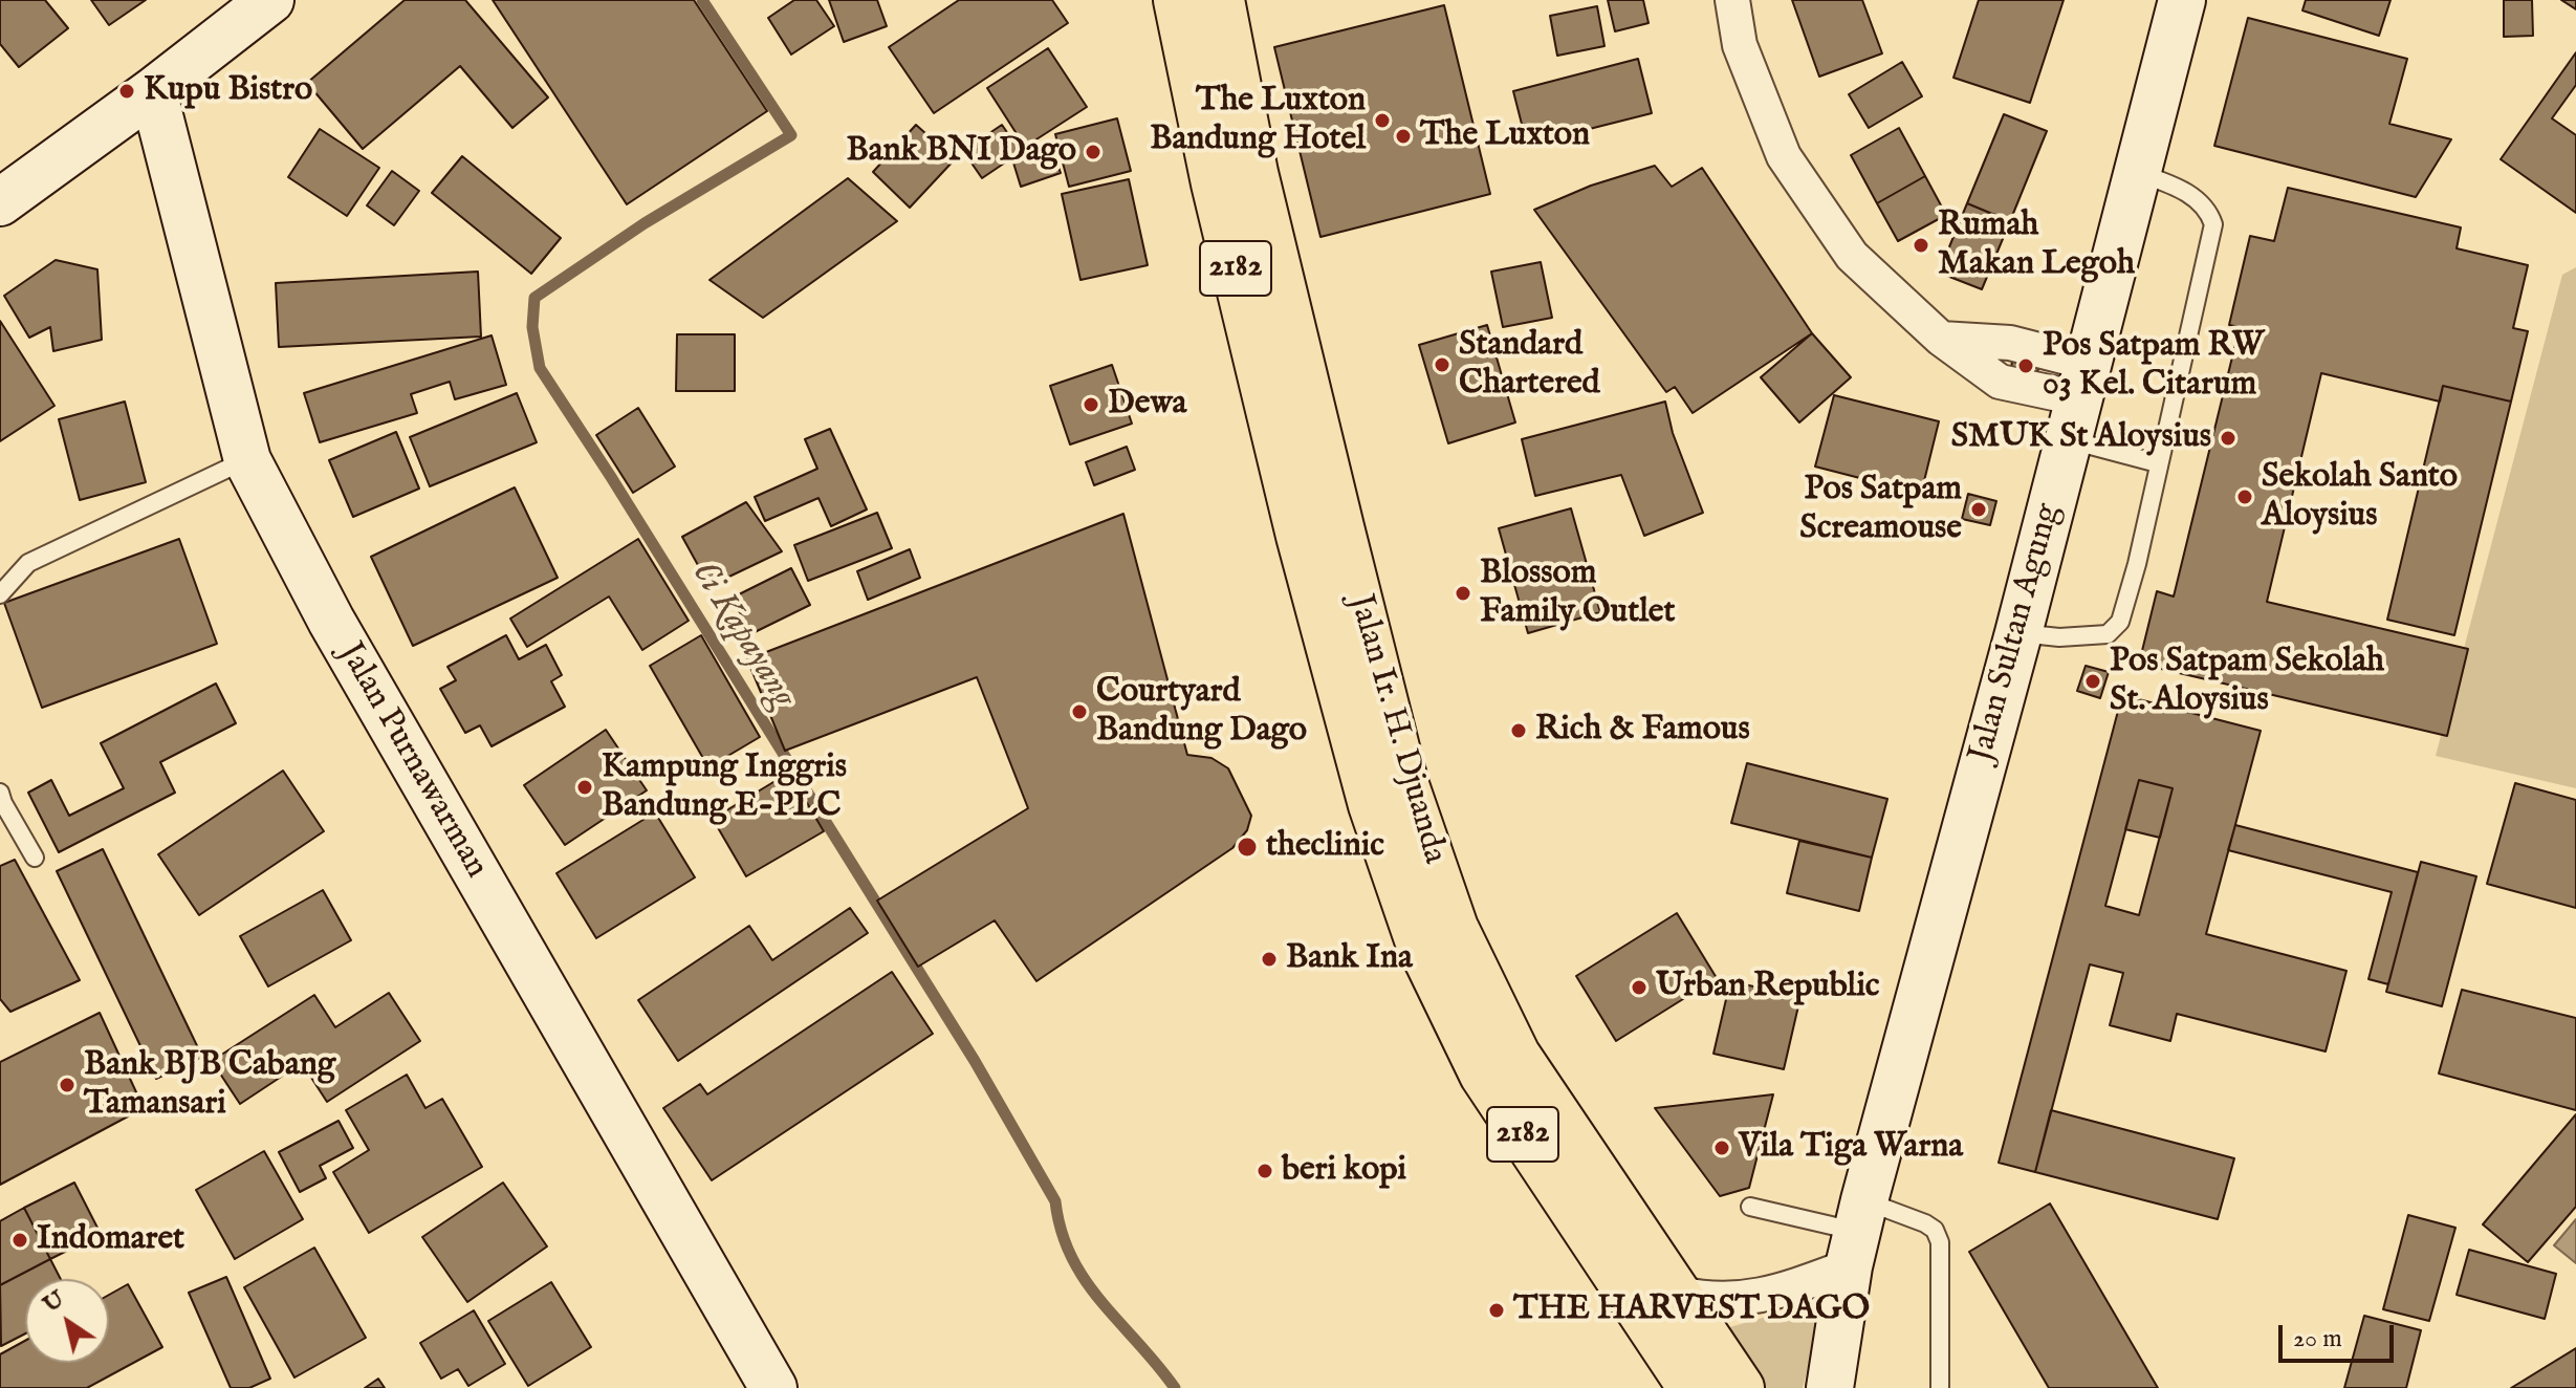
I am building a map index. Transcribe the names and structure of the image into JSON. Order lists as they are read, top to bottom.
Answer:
{
  "streets": {
    "main road": ["2182", "Jalan Ir. H. Djuanda"],
    "street": ["Jalan Sultan Agung", "Jalan Purnawarman"]
  },
  "water": ["Ci Kapayang"],
  "places": [
    "Kupu Bistro",
    "The Luxton Bandung Hotel",
    "The Luxton",
    "Bank BNI Dago",
    "Rumah Makan Legoh",
    "Standard Chartered",
    "Pos Satpam RW 03 Kel. Citarum",
    "Dewa",
    "SMUK St Aloysius",
    "Sekolah Santo Aloysius",
    "Pos Satpam Screamouse",
    "Blossom Family Outlet",
    "Pos Satpam Sekolah St. Aloysius",
    "Courtyard Bandung Dago",
    "Rich & Famous",
    "Kampung Inggris Bandung E-PLC",
    "theclinic",
    "Bank Ina",
    "Urban Republic",
    "Bank BJB Cabang Tamansari",
    "Vila Tiga Warna",
    "beri kopi",
    "Indomaret",
    "THE HARVEST DAGO"
  ],
  "scale_bar": "20 m",
  "north": "top left"
}
